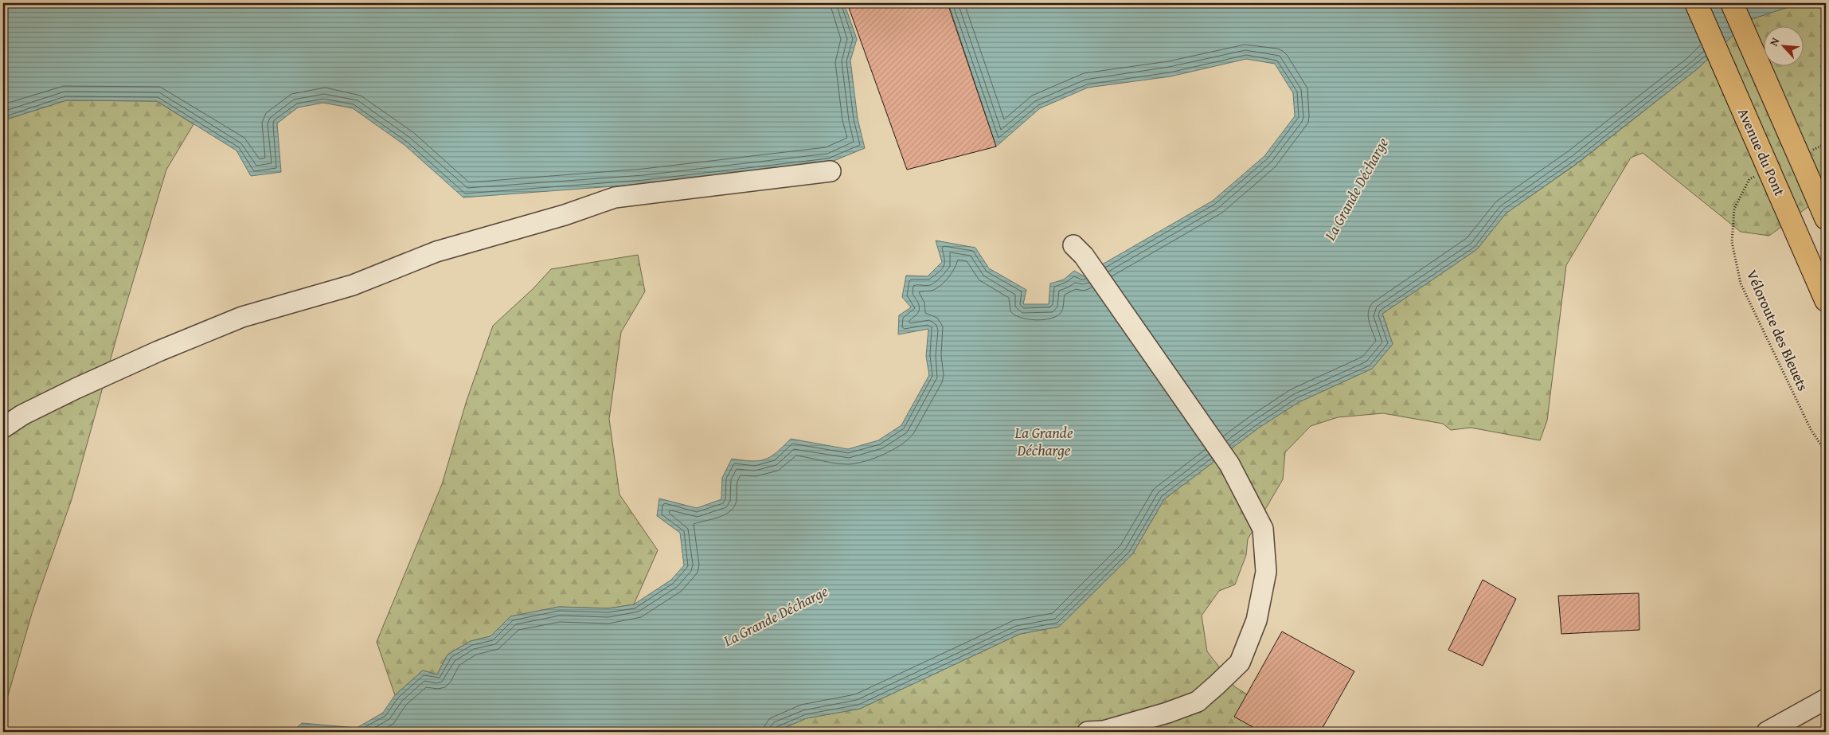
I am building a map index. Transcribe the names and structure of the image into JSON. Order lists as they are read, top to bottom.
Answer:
{
  "streets": {
    "main road": ["Avenue du Pont"],
    "path": ["Véloroute des Bleuets"]
  },
  "water": ["La Grande Décharge"],
  "north": "top left"
}
